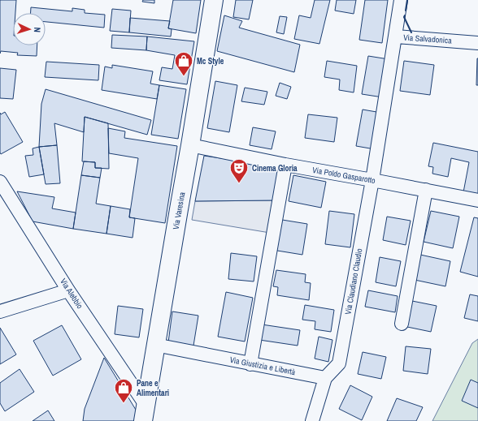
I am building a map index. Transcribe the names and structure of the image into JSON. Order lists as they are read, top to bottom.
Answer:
{
  "streets": {
    "main road": ["Via Varesina"],
    "street": [
      "Via Salvadonica",
      "Via Poldo Gasparotto",
      "Via Claudiano Claudio",
      "Via Alebbio",
      "Via Giustizia e Libertà"
    ]
  },
  "crossings": [
    ["Via Salvadonica", "Via Claudiano Claudio"],
    ["Via Poldo Gasparotto", "Via Varesina"],
    ["Via Poldo Gasparotto", "Via Claudiano Claudio"],
    ["Via Varesina", "Via Alebbio"],
    ["Via Varesina", "Via Giustizia e Libertà"],
    ["Via Claudiano Claudio", "Via Giustizia e Libertà"]
  ],
  "places": {
    "shop": ["Mc Style", "Pane e Alimentari"],
    "theatre": ["Cinema Gloria"]
  },
  "north": "right"
}
